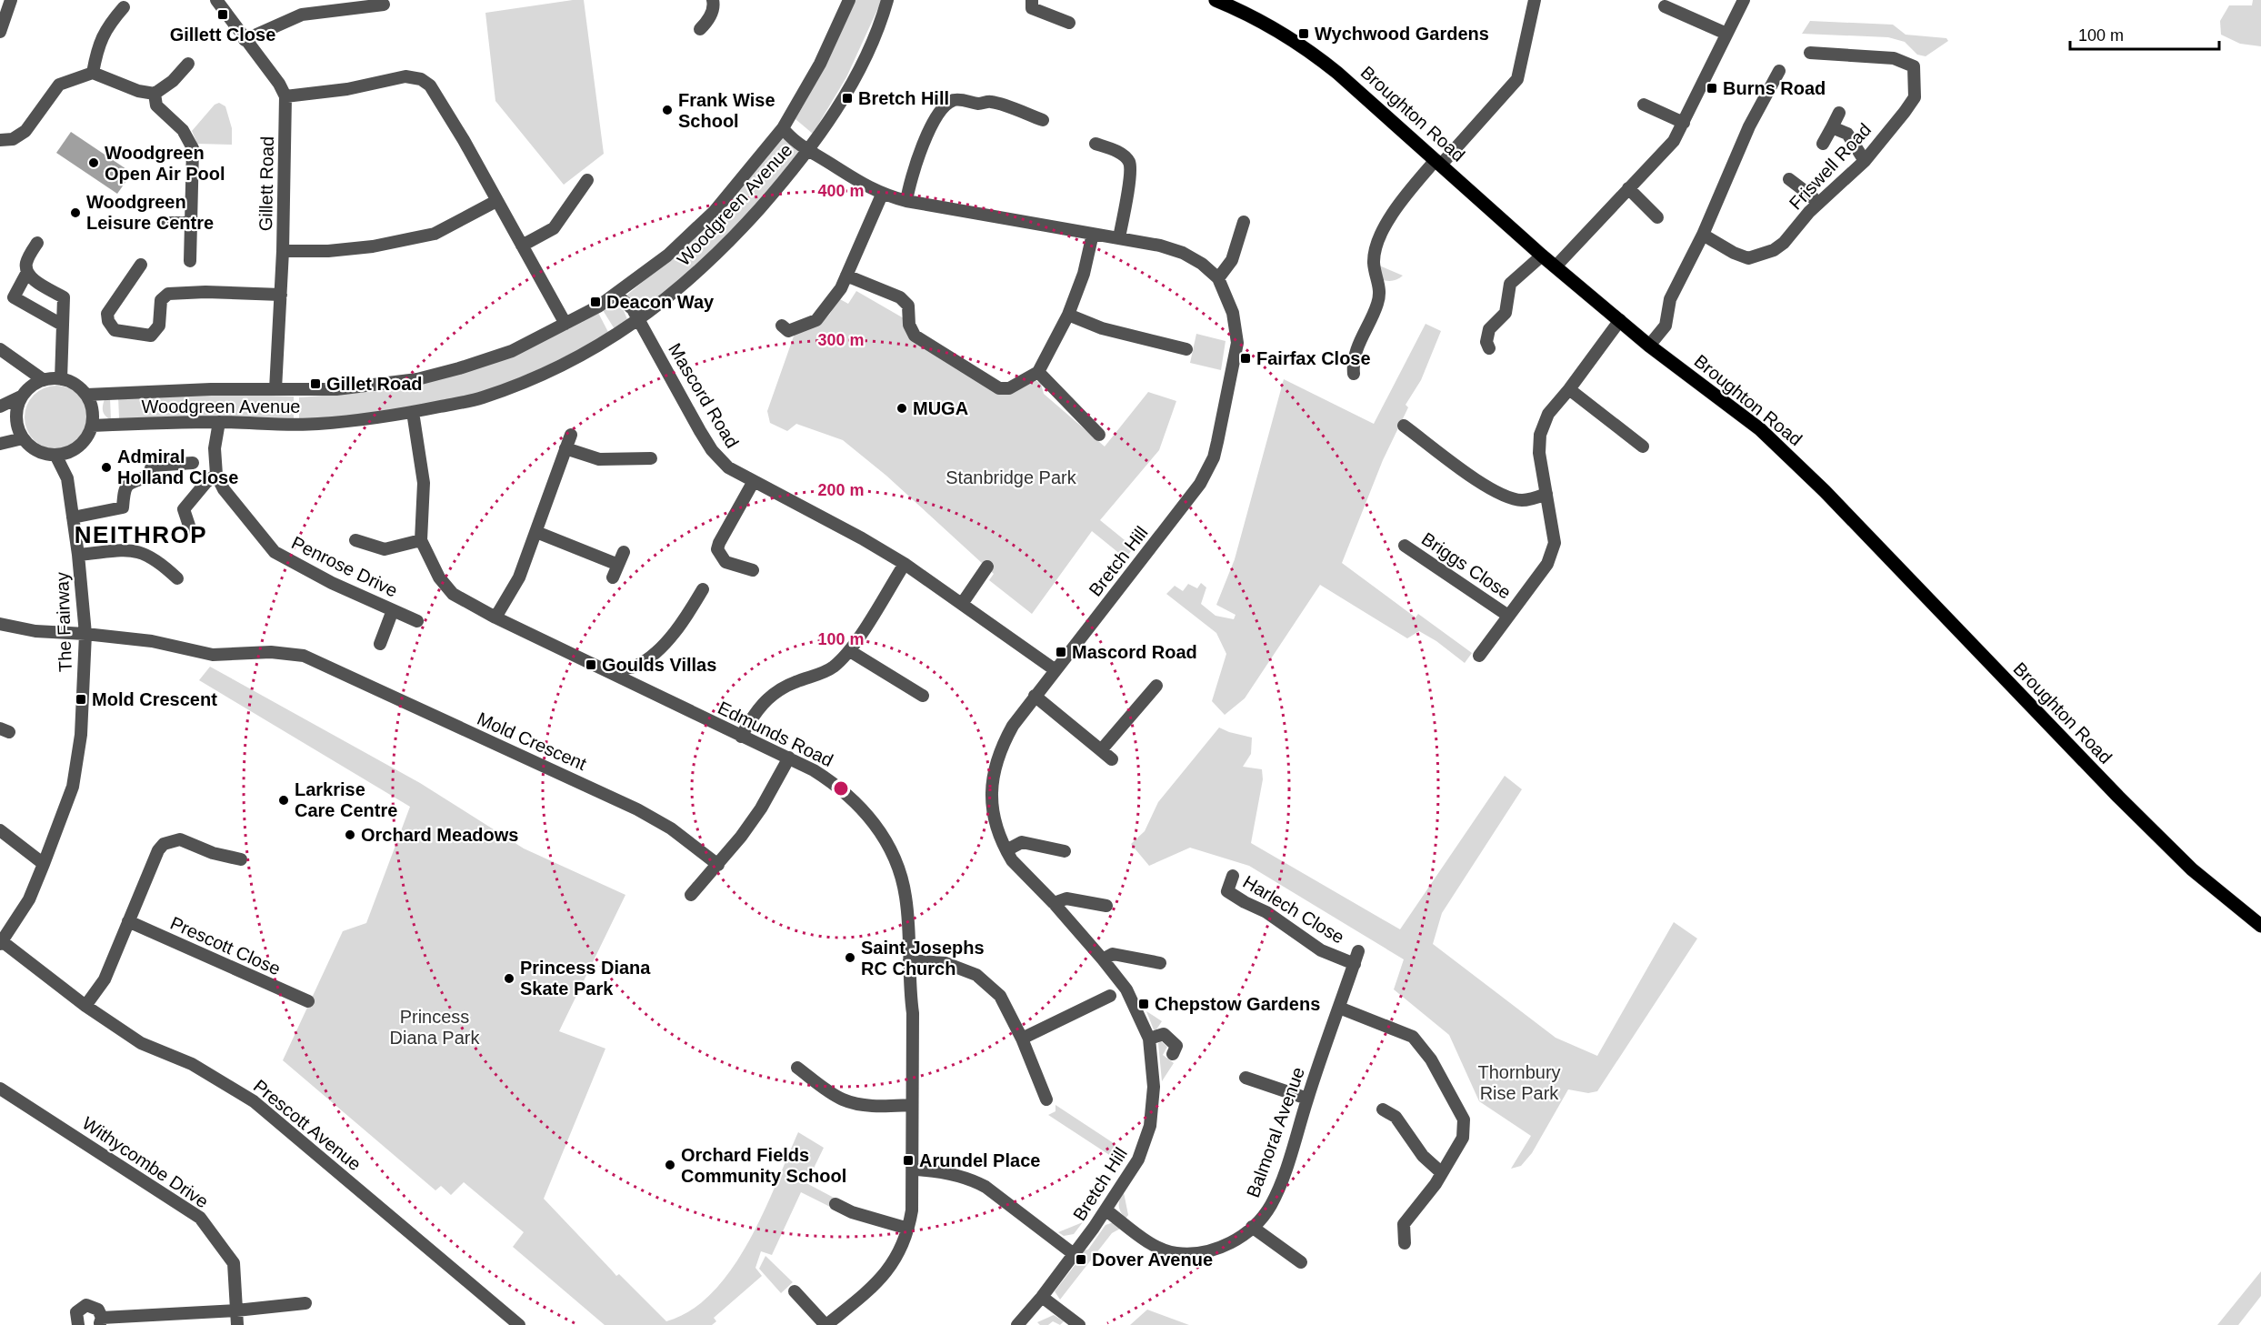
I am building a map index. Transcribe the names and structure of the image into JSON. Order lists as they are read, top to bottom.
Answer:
{
  "streets": {
    "main road": ["Broughton Road"],
    "street": [
      "Friswell Road",
      "Gillett Road",
      "Woodgreen Avenue",
      "Mascord Road",
      "Bretch Hill",
      "Briggs Close",
      "Penrose Drive",
      "The Fairway",
      "Edmunds Road",
      "Mold Crescent",
      "Harlech Close",
      "Prescott Close",
      "Prescott Avenue",
      "Balmoral Avenue",
      "Withycombe Drive"
    ]
  },
  "crossings": [
    ["Gillett Road", "Woodgreen Avenue"],
    ["Woodgreen Avenue", "Mascord Road"],
    ["Woodgreen Avenue", "Bretch Hill"],
    ["Woodgreen Avenue", "Penrose Drive"],
    ["Woodgreen Avenue", "The Fairway"],
    ["Woodgreen Avenue", "Edmunds Road"],
    ["Mascord Road", "Bretch Hill"],
    ["Bretch Hill", "Balmoral Avenue"],
    ["The Fairway", "Mold Crescent"],
    ["The Fairway", "Prescott Avenue"],
    ["Harlech Close", "Balmoral Avenue"]
  ],
  "districts": ["NEITHROP"],
  "parks": ["Stanbridge Park", "Princess Diana Park", "Thornbury Rise Park"],
  "places": {
    "transit": [
      "Gillett Close",
      "Wychwood Gardens",
      "Burns Road",
      "Bretch Hill",
      "Deacon Way",
      "Fairfax Close",
      "Gillet Road",
      "Mascord Road",
      "Goulds Villas",
      "Mold Crescent",
      "Chepstow Gardens",
      "Arundel Place",
      "Dover Avenue"
    ],
    "other": [
      "Frank Wise School",
      "Woodgreen Open Air Pool",
      "Woodgreen Leisure Centre",
      "MUGA",
      "Admiral Holland Close",
      "Larkrise Care Centre",
      "Orchard Meadows",
      "Saint Josephs RC Church",
      "Princess Diana Skate Park",
      "Orchard Fields Community School"
    ]
  },
  "scale_bar": "100 m",
  "rings": [
    "400 m",
    "300 m",
    "200 m",
    "100 m"
  ]
}
